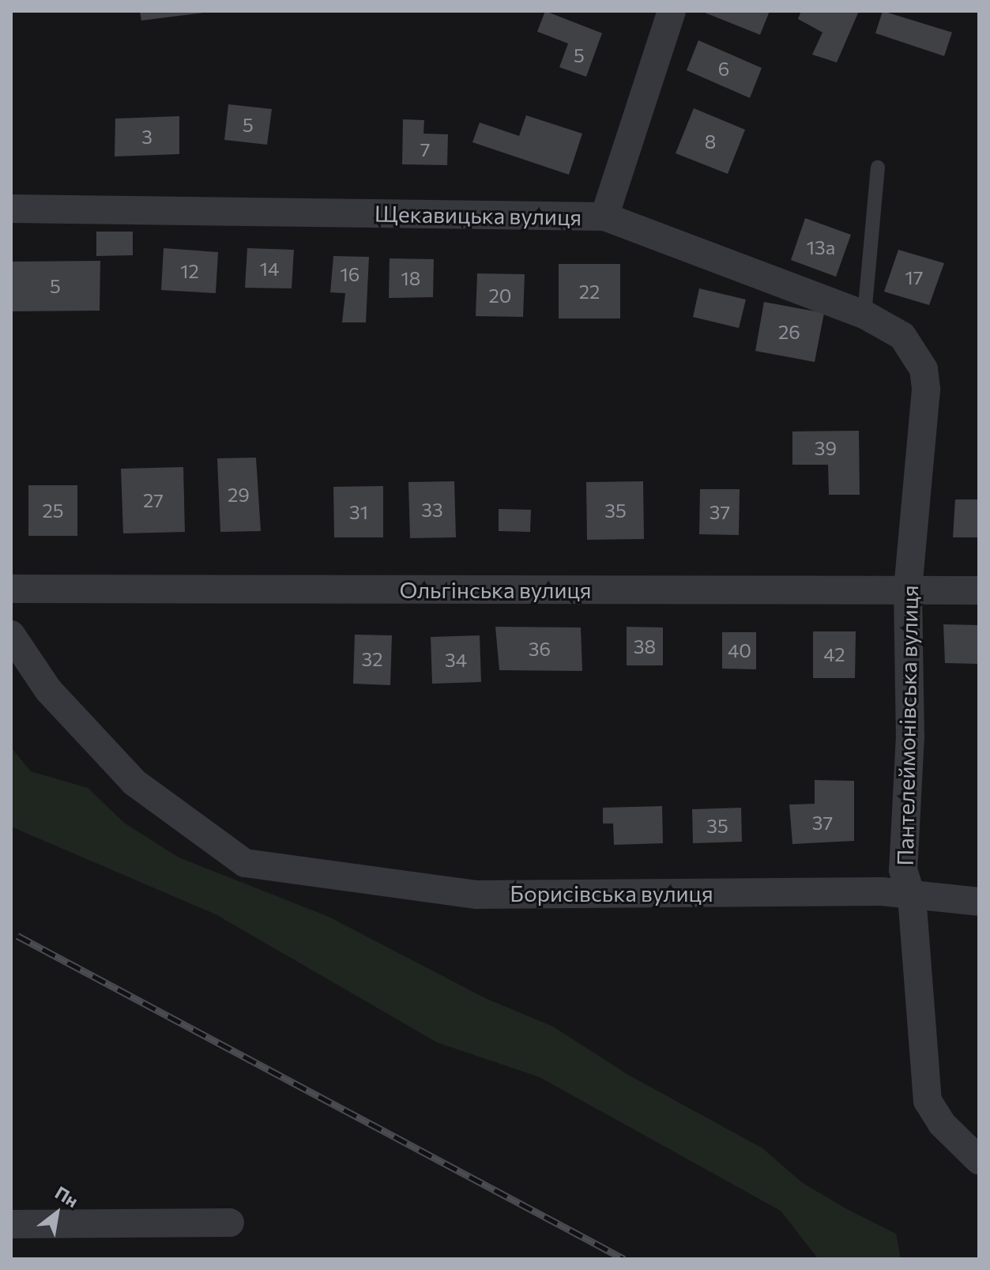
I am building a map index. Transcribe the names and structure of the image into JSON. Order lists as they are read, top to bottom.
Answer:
{
  "streets": {
    "street": [
      "Щекавицька вулиця",
      "Ольгінська вулиця",
      "Пантелеймонівська вулиця",
      "Борисівська вулиця"
    ]
  },
  "crossings": [
    ["Щекавицька вулиця", "Пантелеймонівська вулиця"],
    ["Ольгінська вулиця", "Пантелеймонівська вулиця"],
    ["Пантелеймонівська вулиця", "Борисівська вулиця"]
  ],
  "house_numbers": [
    "5",
    "6",
    "5",
    "3",
    "8",
    "7",
    "13а",
    "14",
    "12",
    "16",
    "17",
    "18",
    "5",
    "22",
    "20",
    "26",
    "39",
    "29",
    "27",
    "33",
    "25",
    "35",
    "31",
    "37",
    "38",
    "36",
    "40",
    "42",
    "32",
    "34",
    "37",
    "35"
  ],
  "north": "top right"
}
